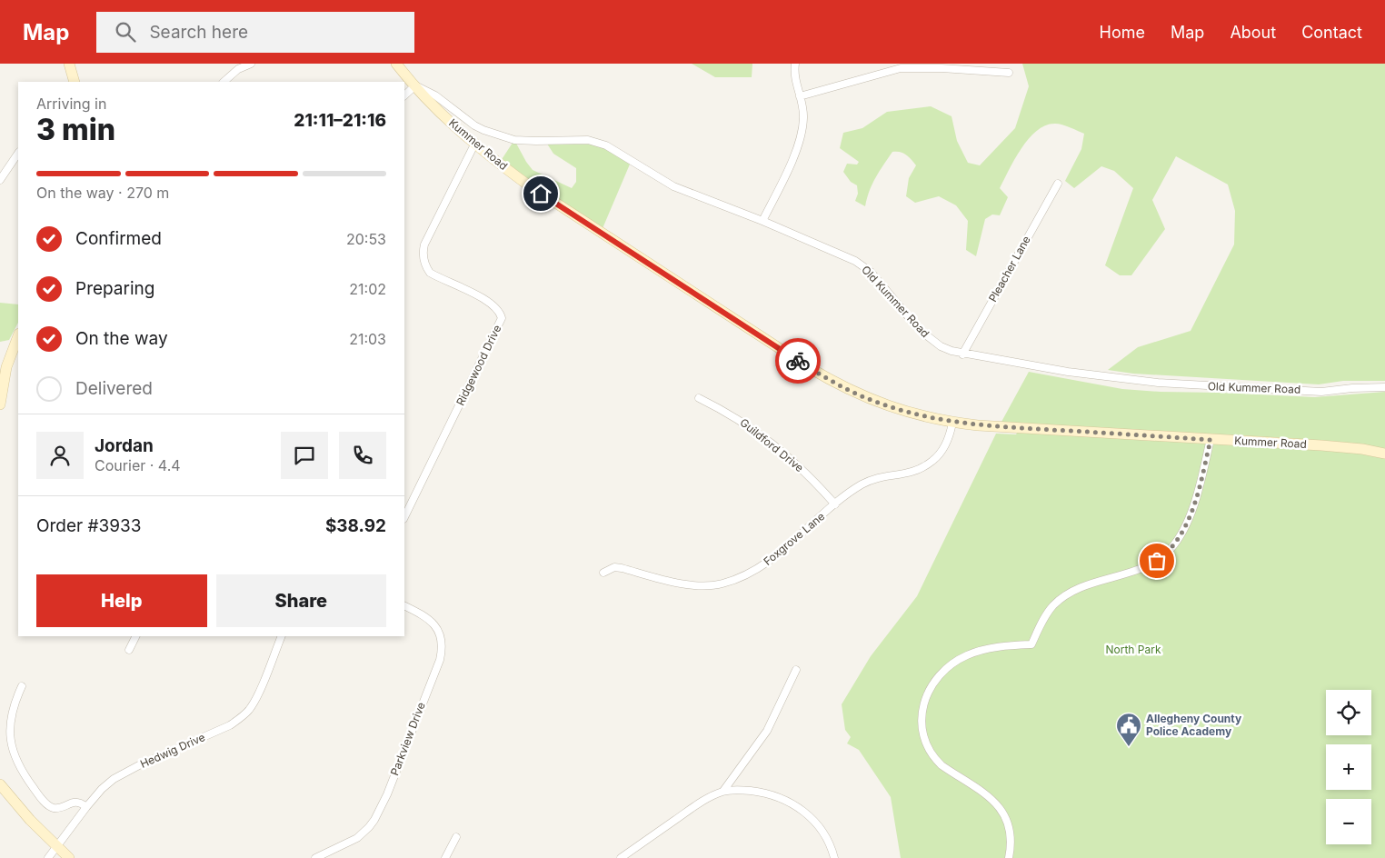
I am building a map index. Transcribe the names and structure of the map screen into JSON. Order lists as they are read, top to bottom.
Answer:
{
  "streets": {
    "street": [
      "Kummer Road",
      "Pleacher Lane",
      "Old Kummer Road",
      "Ridgewood Drive",
      "Guildford Drive",
      "Foxgrove Lane",
      "Parkview Drive",
      "Hedwig Drive"
    ]
  },
  "crossings": [
    ["Kummer Road", "Old Kummer Road"],
    ["Kummer Road", "Ridgewood Drive"],
    ["Kummer Road", "Foxgrove Lane"],
    ["Pleacher Lane", "Old Kummer Road"],
    ["Guildford Drive", "Foxgrove Lane"]
  ],
  "parks": ["North Park"],
  "places": {
    "public building": ["Allegheny County Police Academy"]
  },
  "page": {
    "header": "Map",
    "search": "Search here",
    "nav": [
      "Home",
      "Map",
      "About",
      "Contact"
    ],
    "heading": ["3 min", "Arriving in", "21:11–21:16"],
    "panel": [
      "Jordan",
      "Courier · 4.4",
      "Order #3933",
      "$38.92"
    ],
    "bar": "On the way · 270 m",
    "list": [
      ["Confirmed", "20:53"],
      ["Preparing", "21:02"],
      ["On the way", "21:03"],
      "Delivered"
    ],
    "buttons": ["Help", "Share"],
    "map_buttons": ["+", "−"]
  }
}
